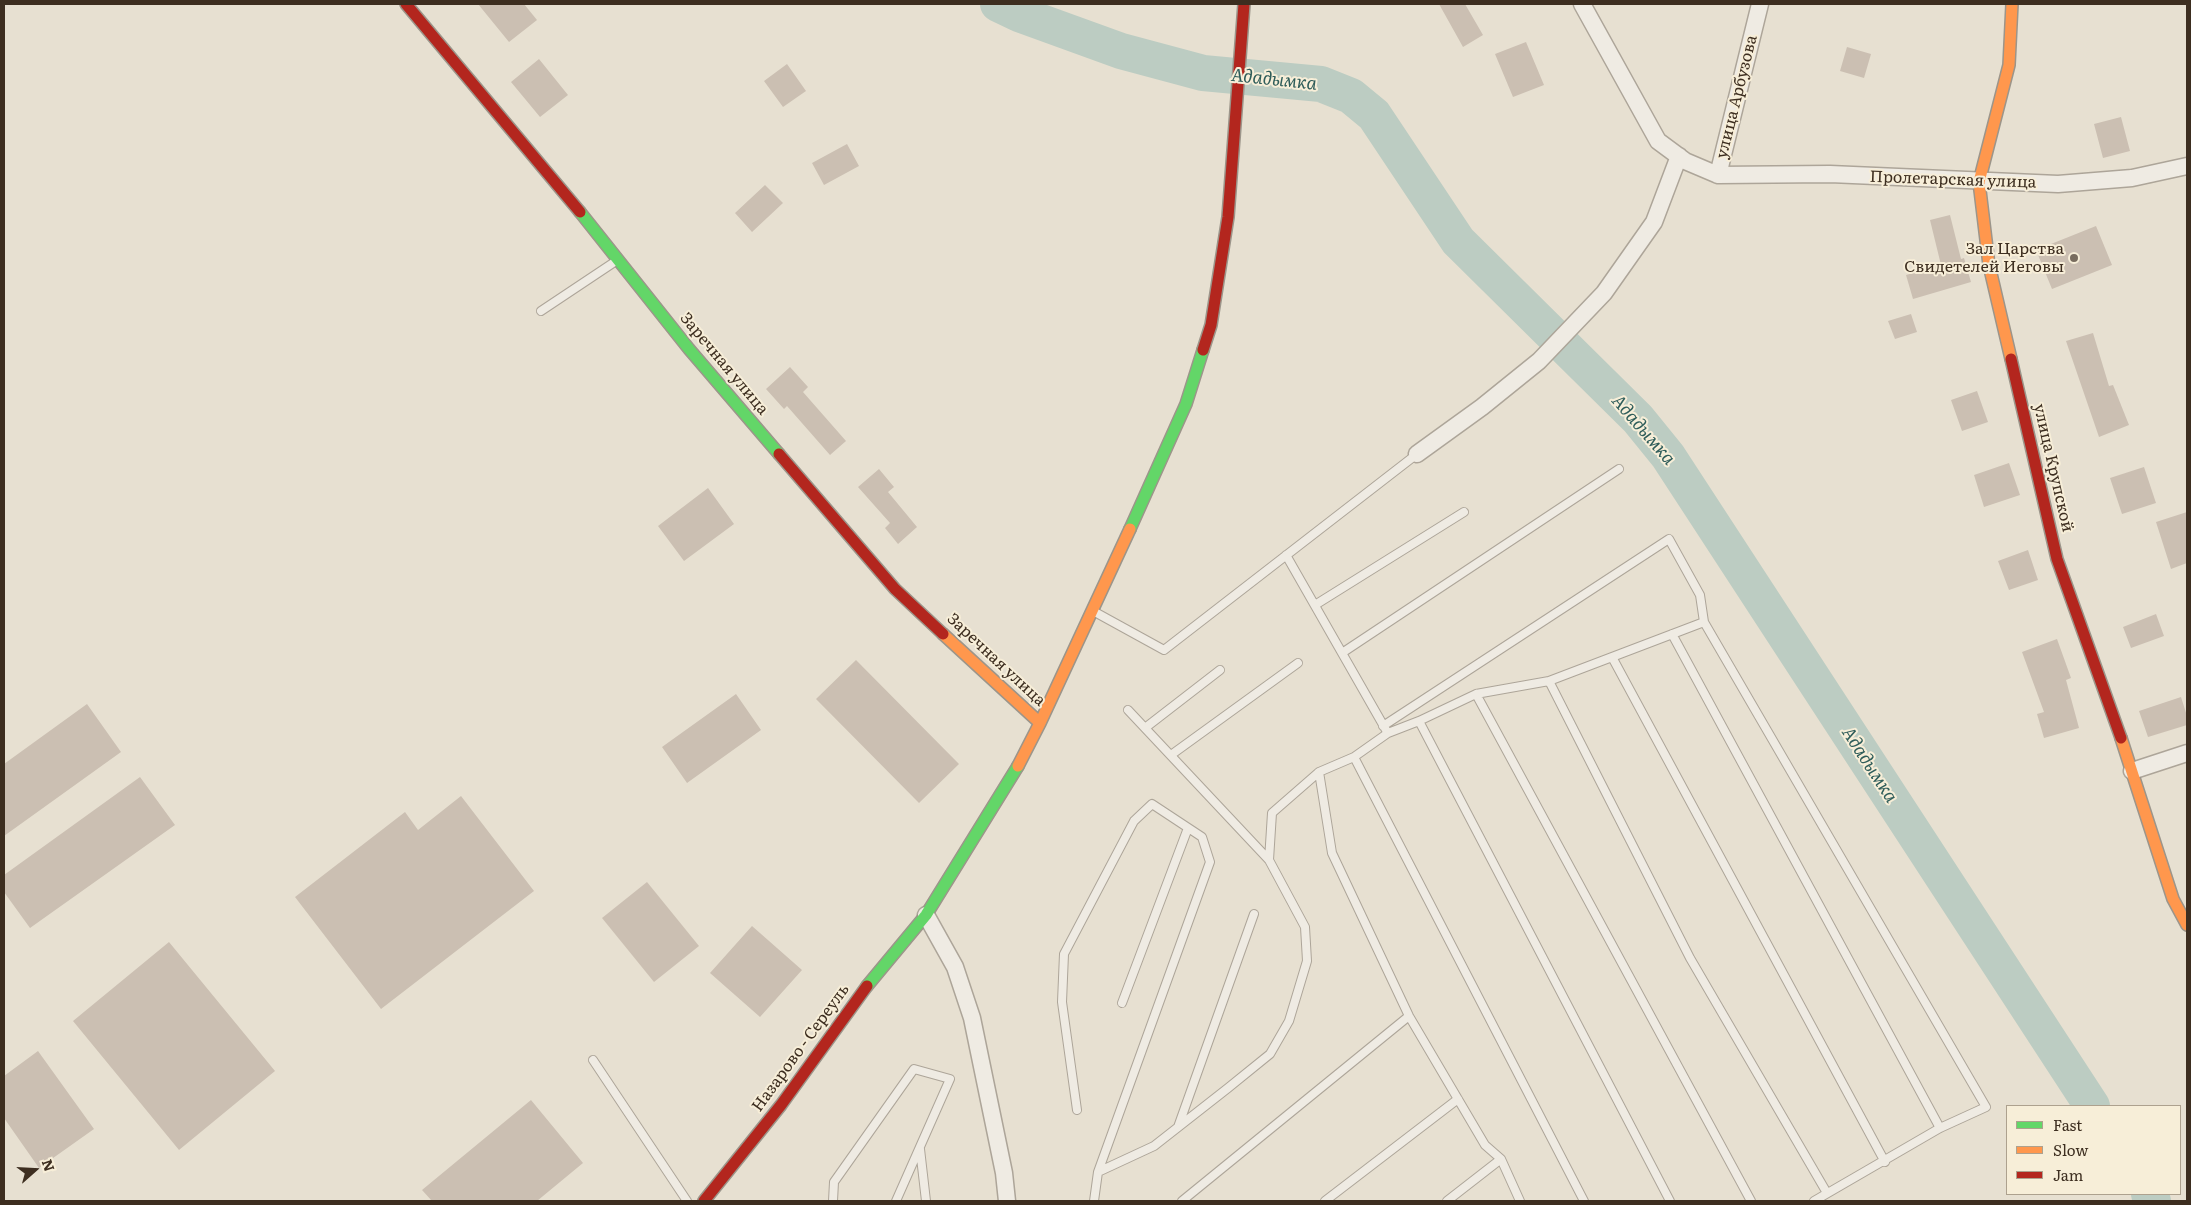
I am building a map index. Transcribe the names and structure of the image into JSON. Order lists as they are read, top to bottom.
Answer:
{
  "streets": {
    "street": [
      "улица Арбузова",
      "Пролетарская улица",
      "Заречная улица",
      "улица Крупской",
      "Назарово - Сереуль"
    ]
  },
  "crossings": [
    ["улица Арбузова", "Пролетарская улица"],
    ["Пролетарская улица", "улица Крупской"],
    ["Заречная улица", "Назарово - Сереуль"]
  ],
  "water": ["Ададымка"],
  "places": ["Зал Царства Свидетелей Иеговы"],
  "legend": ["Fast", "Slow", "Jam"],
  "north": "right"
}
